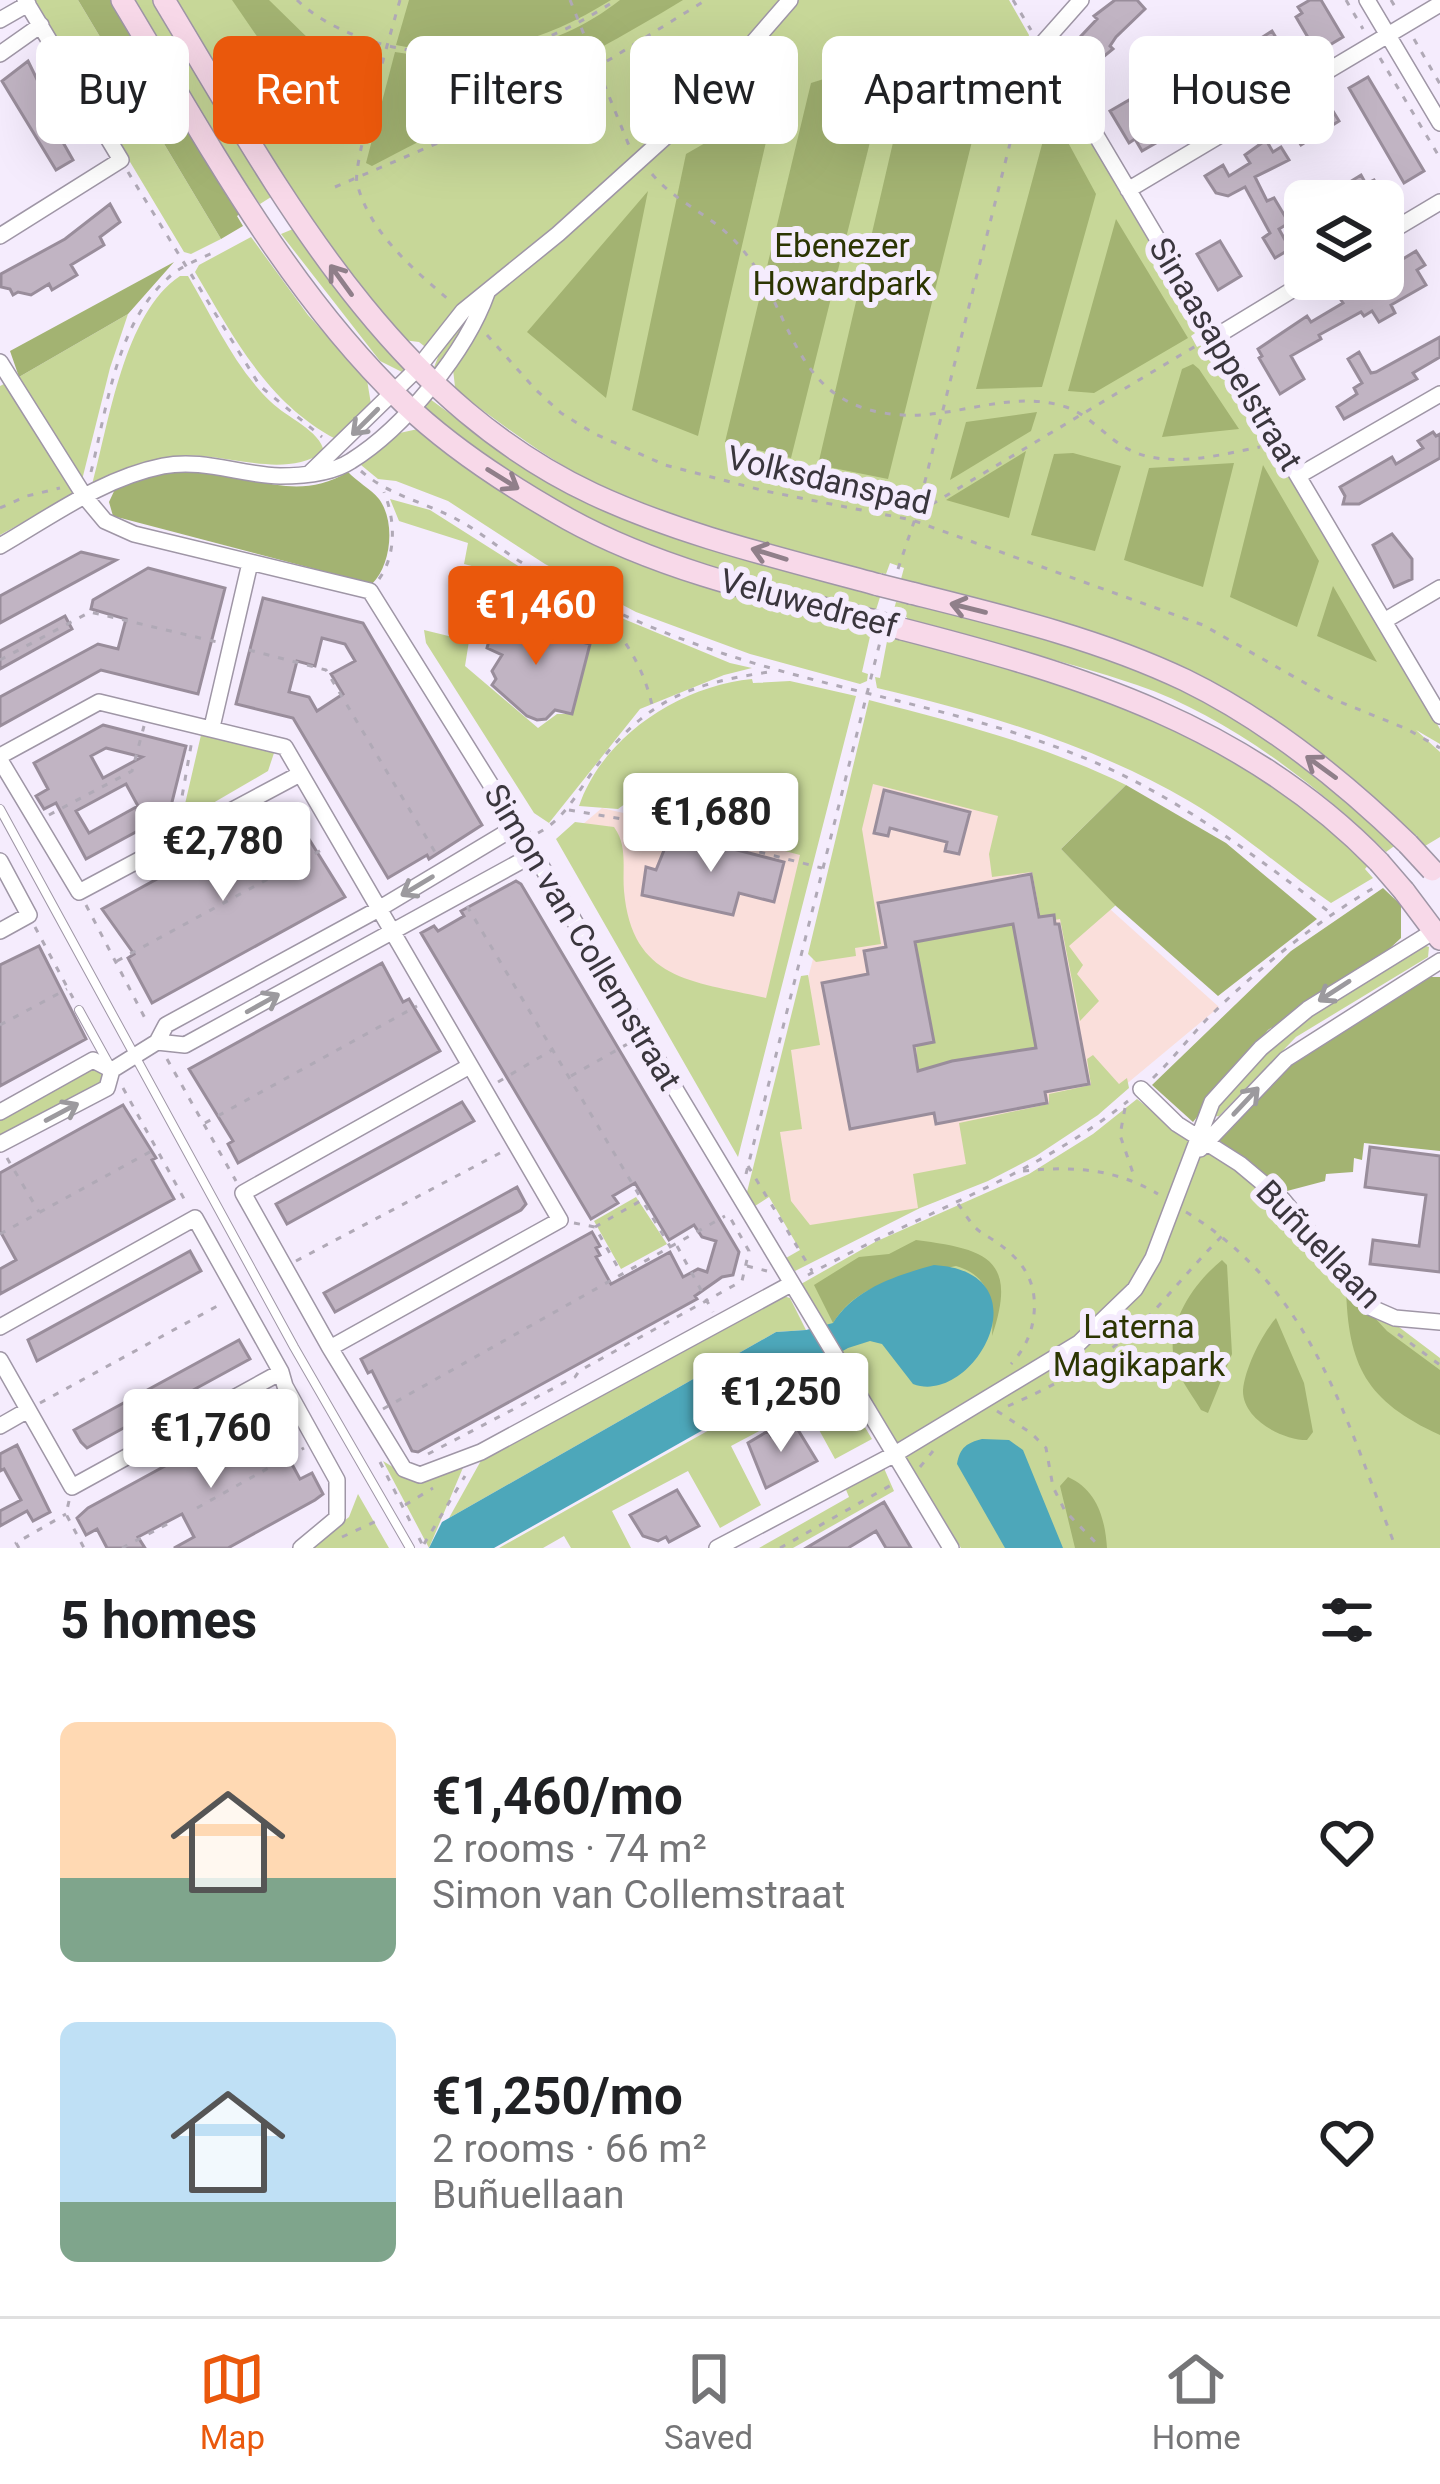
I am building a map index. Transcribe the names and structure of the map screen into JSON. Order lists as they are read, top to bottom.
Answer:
{
  "streets": {
    "main road": ["Veluwedreef"],
    "street": ["Sinaasappelstraat", "Simon van Collemstraat", "Buñuellaan"],
    "path": ["Volksdanspad"]
  },
  "parks": ["Ebenezer Howardpark", "Laterna Magikapark"],
  "page": {
    "chip": [
      "Buy",
      "Rent",
      "Filters",
      "New",
      "Apartment",
      "House"
    ],
    "price": [
      "€1,460",
      "€1,680",
      "€2,780",
      "€1,250",
      "€1,760"
    ],
    "heading": "5 homes",
    "list": [
      {
        "name": "€1,460/mo",
        "note": "2 rooms · 74 m² · Simon van Collemstraat"
      },
      {
        "name": "€1,250/mo",
        "note": "2 rooms · 66 m² · Buñuellaan"
      }
    ],
    "tabs": ["Map", "Saved", "Home"]
  }
}
